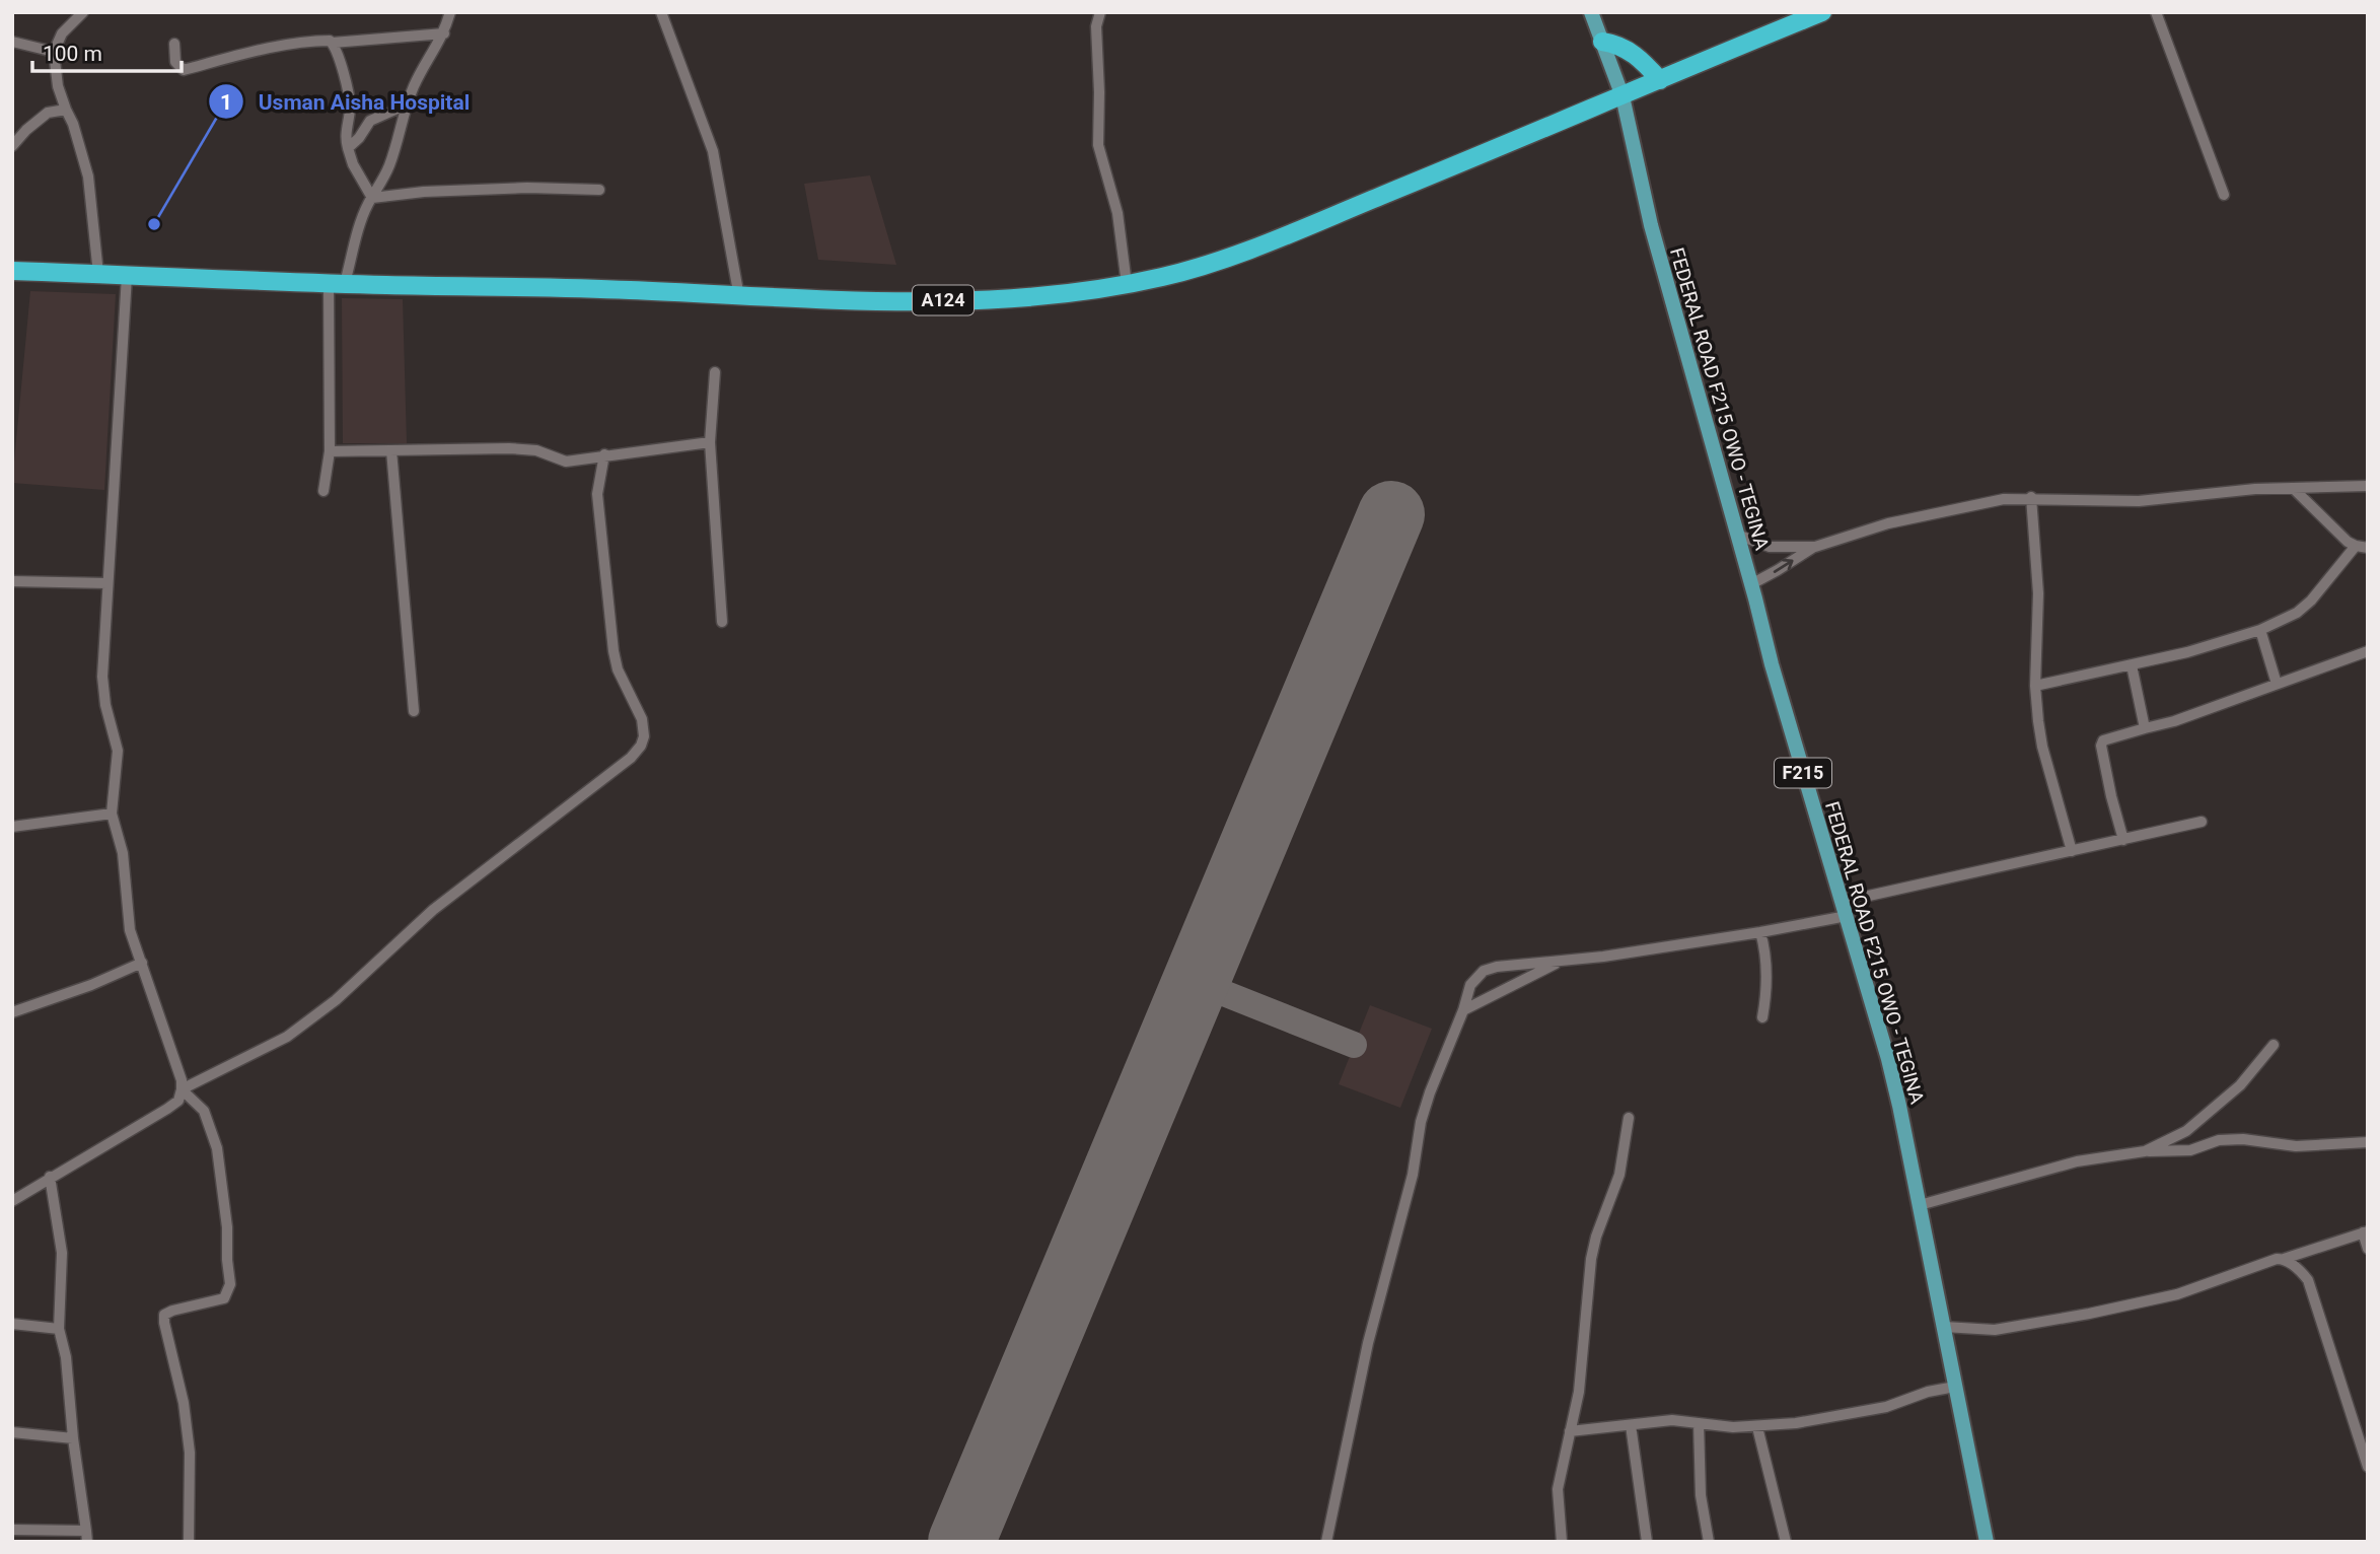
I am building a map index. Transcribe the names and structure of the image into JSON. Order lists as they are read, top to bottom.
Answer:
{
  "streets": {
    "highway": ["A124"],
    "main road": ["FEDERAL ROAD F215 OWO - TEGINA", "F215"]
  },
  "crossings": [
    ["A124", "FEDERAL ROAD F215 OWO - TEGINA"]
  ],
  "places": ["Usman Aisha Hospital"],
  "scale_bar": "100 m"
}
